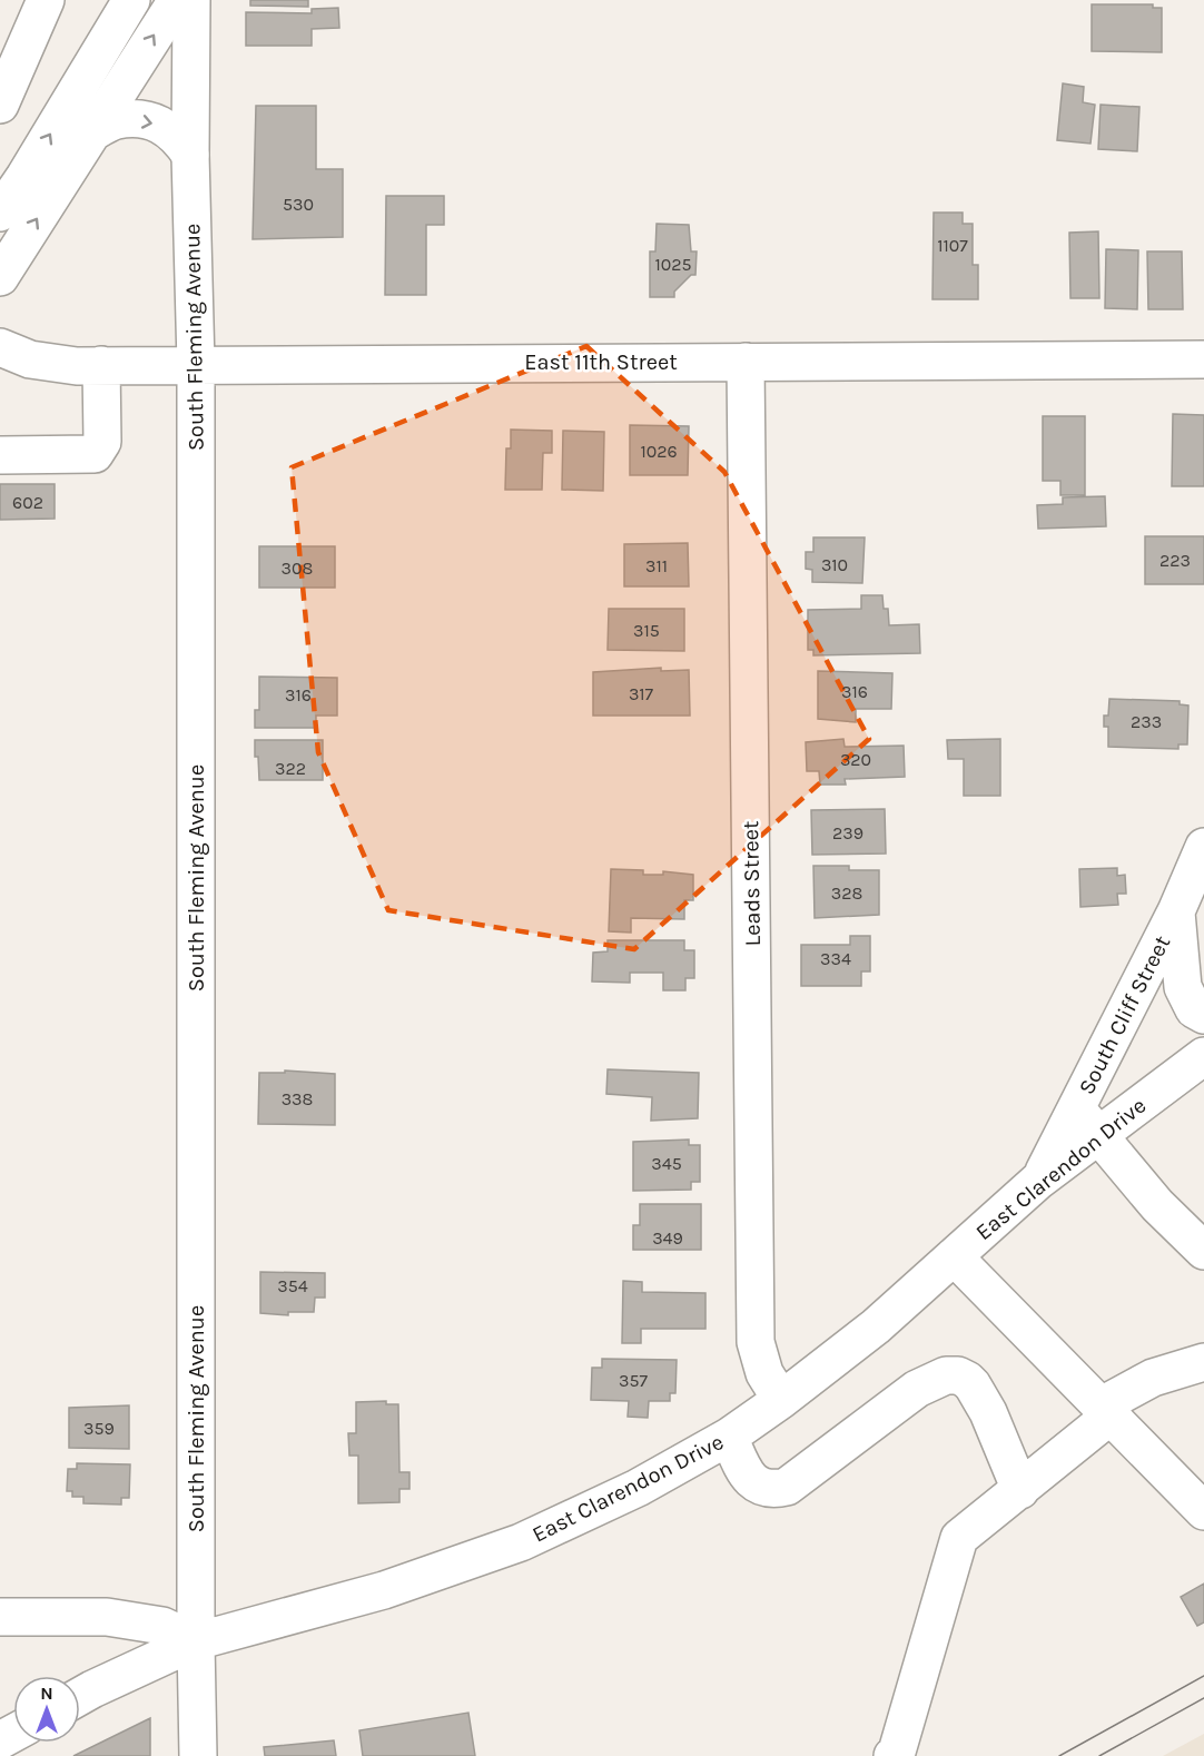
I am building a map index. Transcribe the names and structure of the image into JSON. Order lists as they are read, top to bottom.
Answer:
{
  "streets": {
    "main road": [
      "South Fleming Avenue",
      "East 11th Street",
      "Leads Street",
      "South Cliff Street",
      "East Clarendon Drive"
    ]
  },
  "crossings": [
    ["South Fleming Avenue", "East 11th Street"],
    ["South Fleming Avenue", "East Clarendon Drive"],
    ["East 11th Street", "Leads Street"],
    ["Leads Street", "East Clarendon Drive"],
    ["South Cliff Street", "East Clarendon Drive"]
  ],
  "house_numbers": [
    "530",
    "1107",
    "1025",
    "1026",
    "602",
    "223",
    "310",
    "311",
    "308",
    "315",
    "316",
    "317",
    "316",
    "233",
    "320",
    "322",
    "239",
    "328",
    "334",
    "338",
    "345",
    "349",
    "354",
    "357",
    "359"
  ],
  "north": "top"
}
